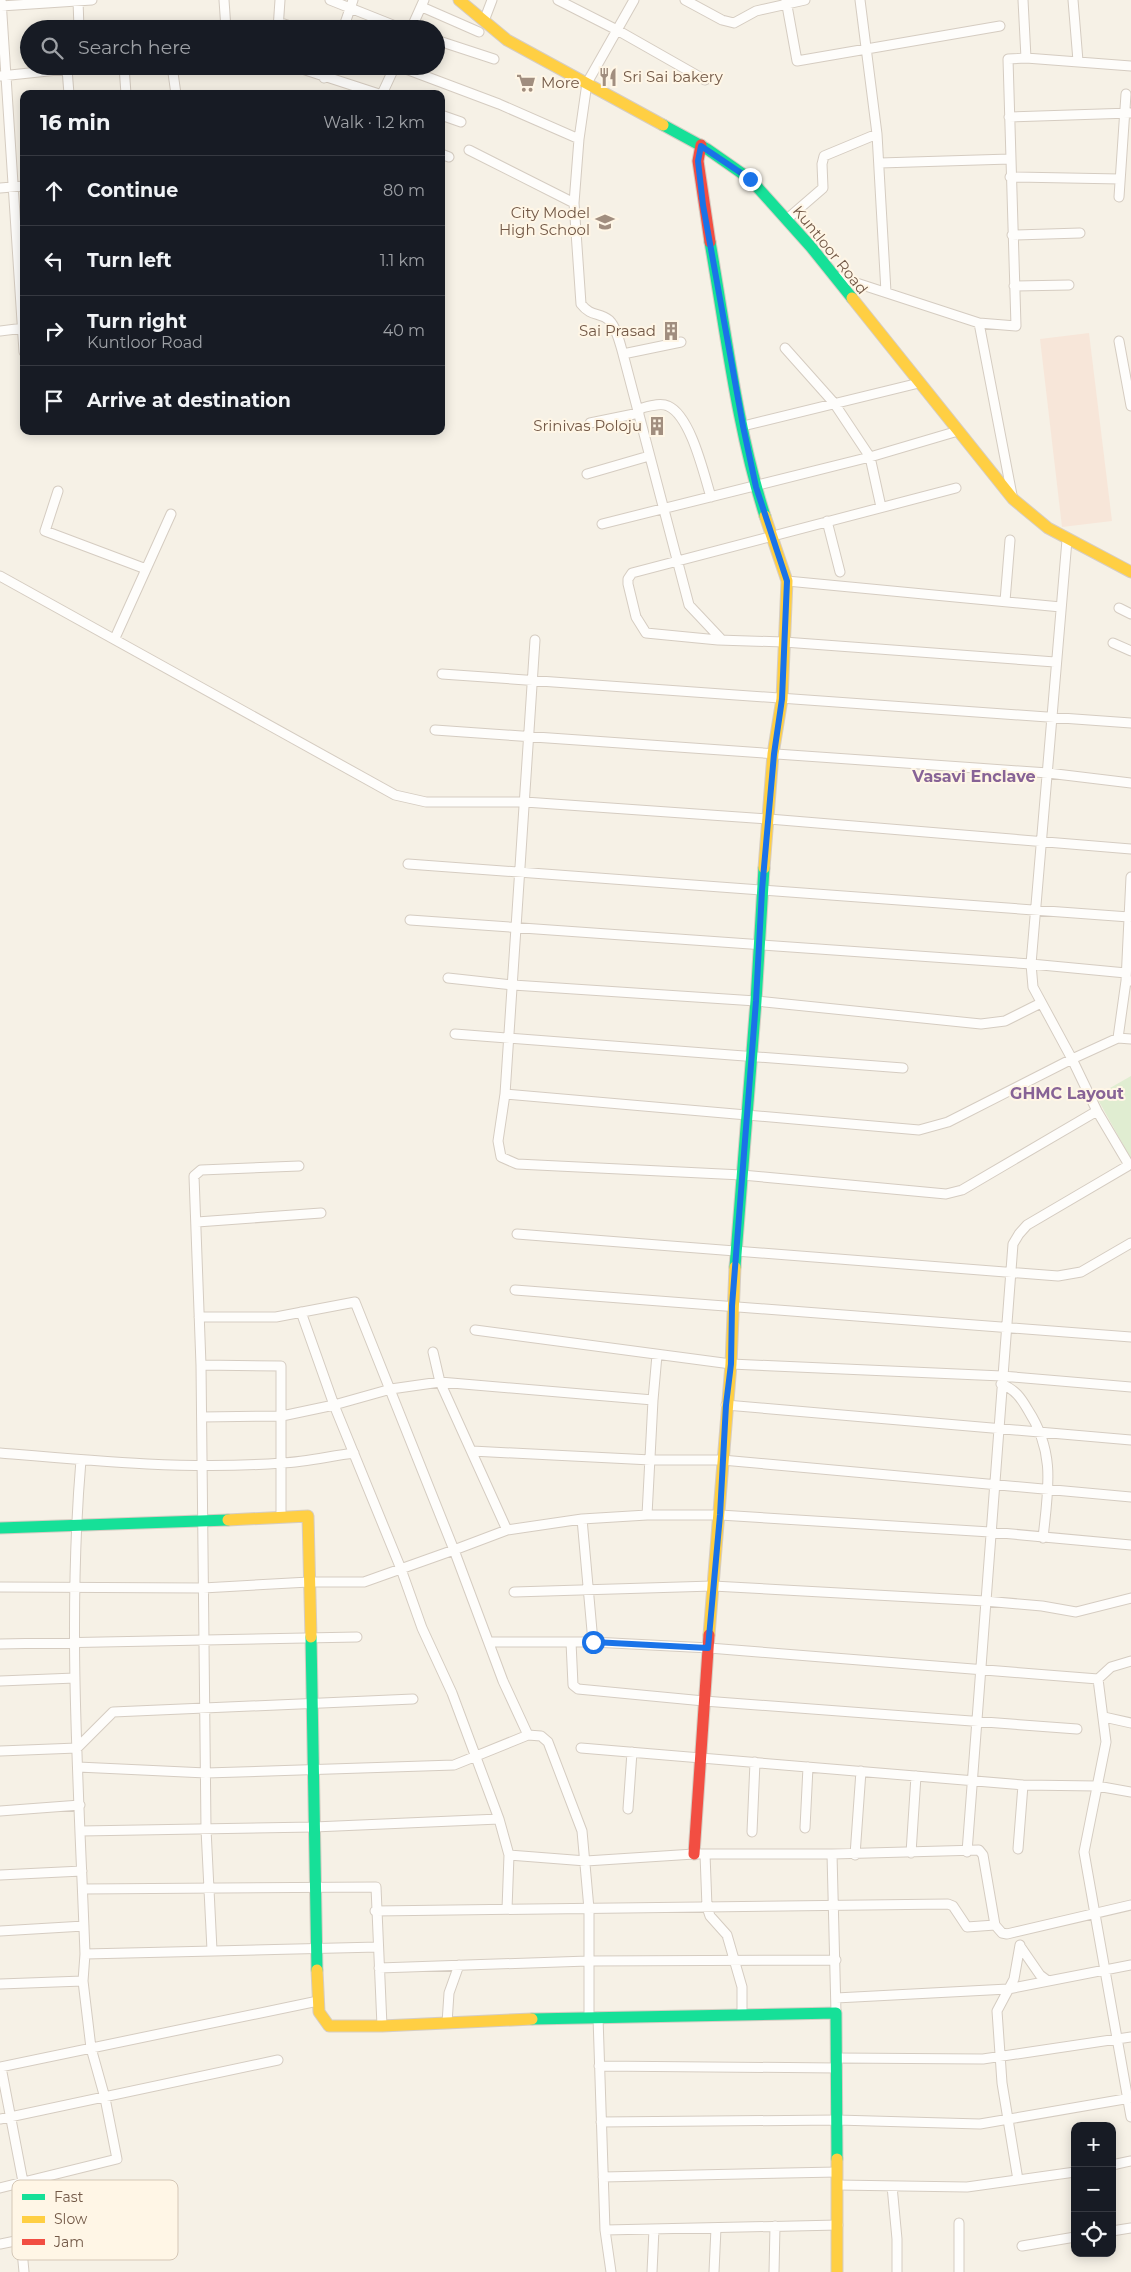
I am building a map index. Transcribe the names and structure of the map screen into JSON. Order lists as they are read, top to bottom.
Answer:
{
  "streets": {
    "street": ["Kuntloor Road"]
  },
  "districts": ["Vasavi Enclave", "GHMC Layout"],
  "places": {
    "restaurant": ["Sri Sai bakery"],
    "supermarket": ["More"],
    "school or university": ["City Model High School"],
    "building": ["Sai Prasad", "Srinivas Poloju"]
  },
  "legend": ["Fast", "Slow", "Jam"],
  "page": {
    "search": "Search here",
    "heading": ["16 min", "Walk · 1.2 km"],
    "list": [
      ["Continue", "80 m"],
      ["Turn left", "1.1 km"],
      ["Turn right", "Kuntloor Road", "40 m"],
      "Arrive at destination"
    ],
    "map_buttons": ["+", "−"]
  }
}
